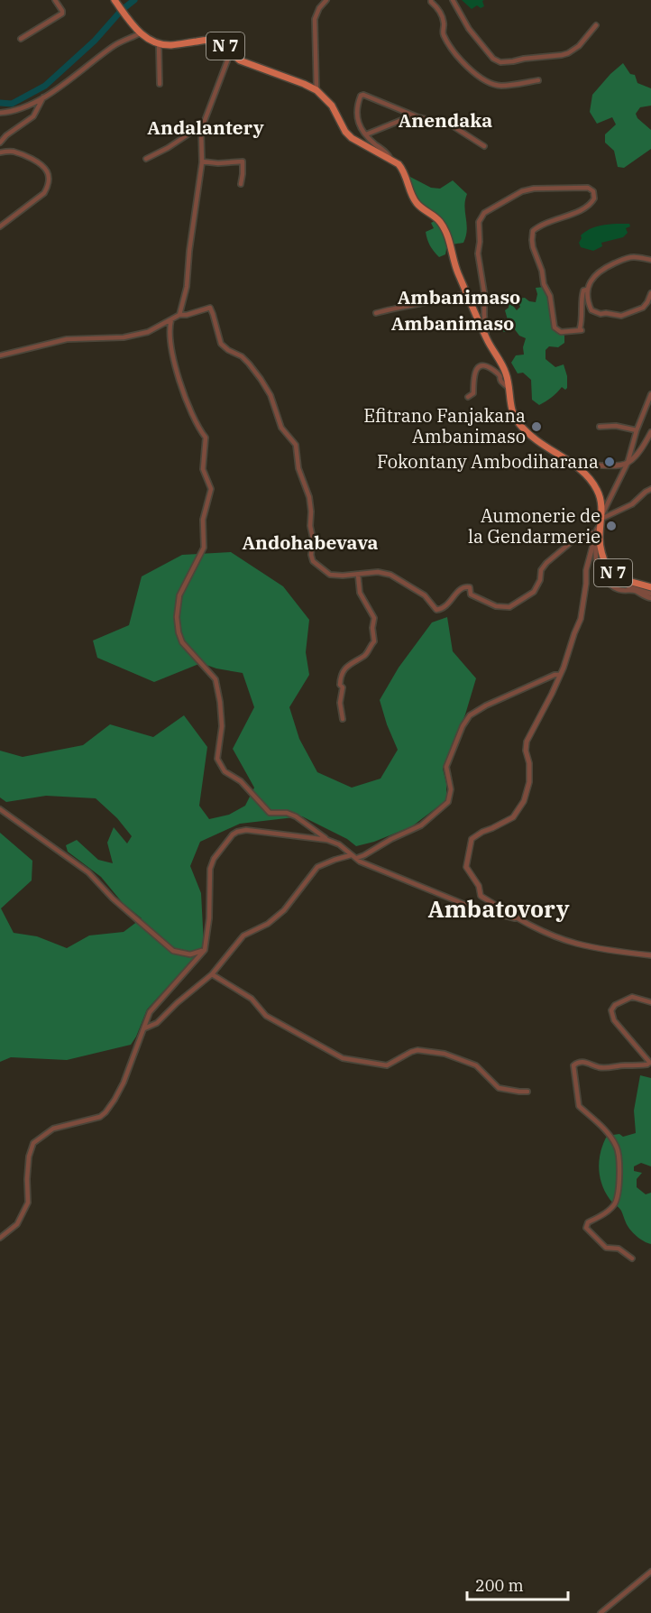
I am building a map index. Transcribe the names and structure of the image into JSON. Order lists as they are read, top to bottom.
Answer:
{
  "streets": {
    "main road": ["N 7"]
  },
  "districts": [
    "Anendaka",
    "Andalantery",
    "Ambanimaso",
    "Ambanimaso",
    "Andohabevava",
    "Ambatovory"
  ],
  "places": ["Efitrano Fanjakana Ambanimaso", "Fokontany Ambodiharana", "Aumonerie de la Gendarmerie"],
  "scale_bar": "200 m"
}
